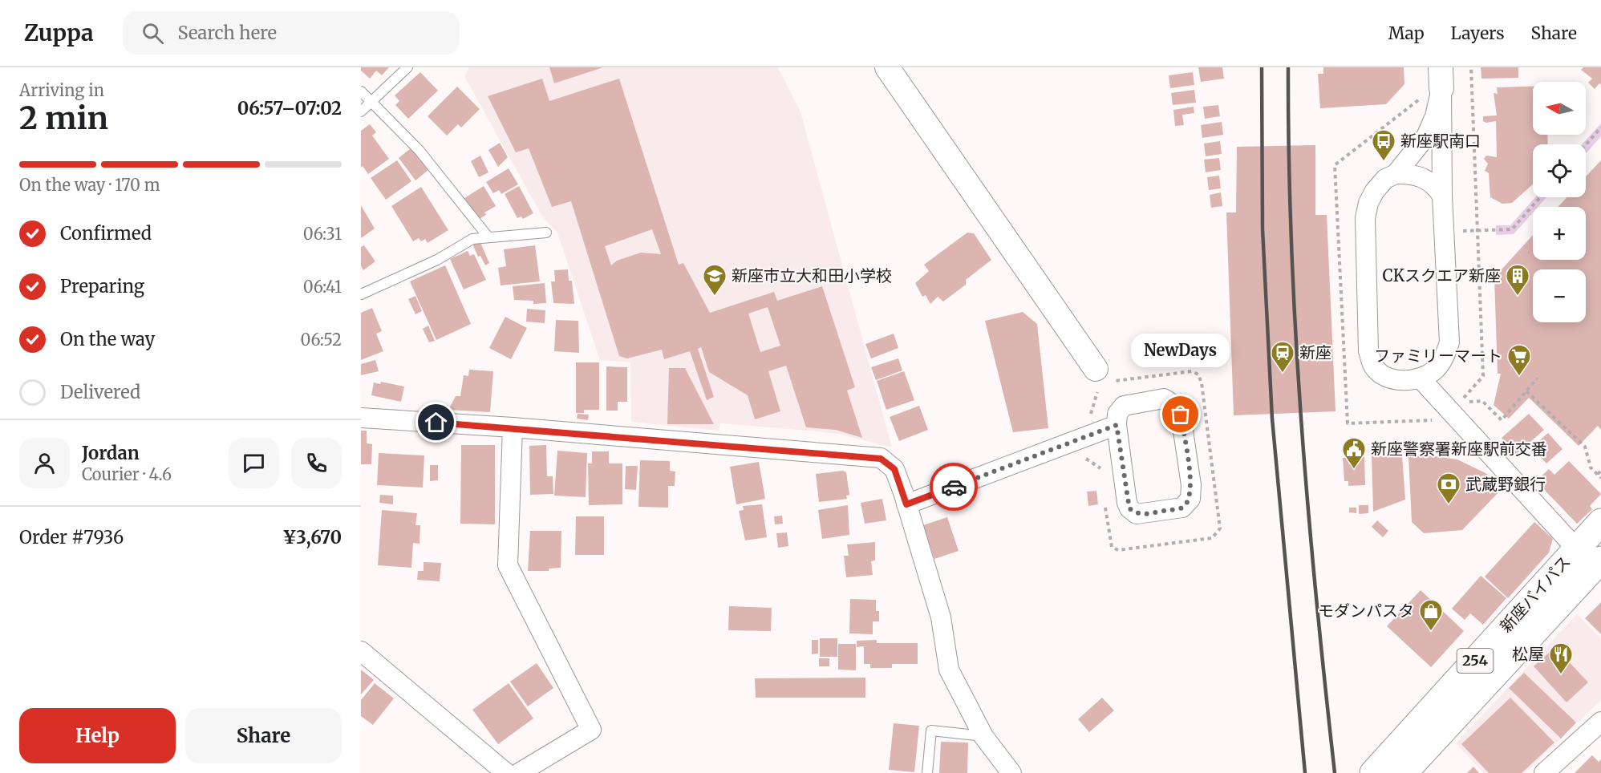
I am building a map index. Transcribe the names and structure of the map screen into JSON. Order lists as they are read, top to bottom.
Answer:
{
  "streets": {
    "highway": ["新座バイパス", "254"]
  },
  "places": {
    "bus stop": ["新座駅南口"],
    "school or university": ["新座市立大和田小学校"],
    "building": ["CKスクエア新座"],
    "station": ["新座"],
    "supermarket": ["ファミリーマート"],
    "other": ["NewDays"],
    "public building": ["新座警察署新座駅前交番"],
    "bank": ["武蔵野銀行"],
    "shop": ["モダンパスタ"],
    "restaurant": ["松屋"]
  },
  "north": "left",
  "page": {
    "header": "Zuppa",
    "search": "Search here",
    "nav": ["Map", "Layers", "Share"],
    "heading": ["2 min", "Arriving in", "06:57–07:02"],
    "panel": [
      "Jordan",
      "Courier · 4.6",
      "Order #7936",
      "¥3,670"
    ],
    "map_buttons": ["+", "−"],
    "bar": "On the way · 170 m",
    "list": [
      ["Confirmed", "06:31"],
      ["Preparing", "06:41"],
      ["On the way", "06:52"],
      "Delivered"
    ],
    "bubble": "NewDays",
    "buttons": ["Help", "Share"]
  }
}
